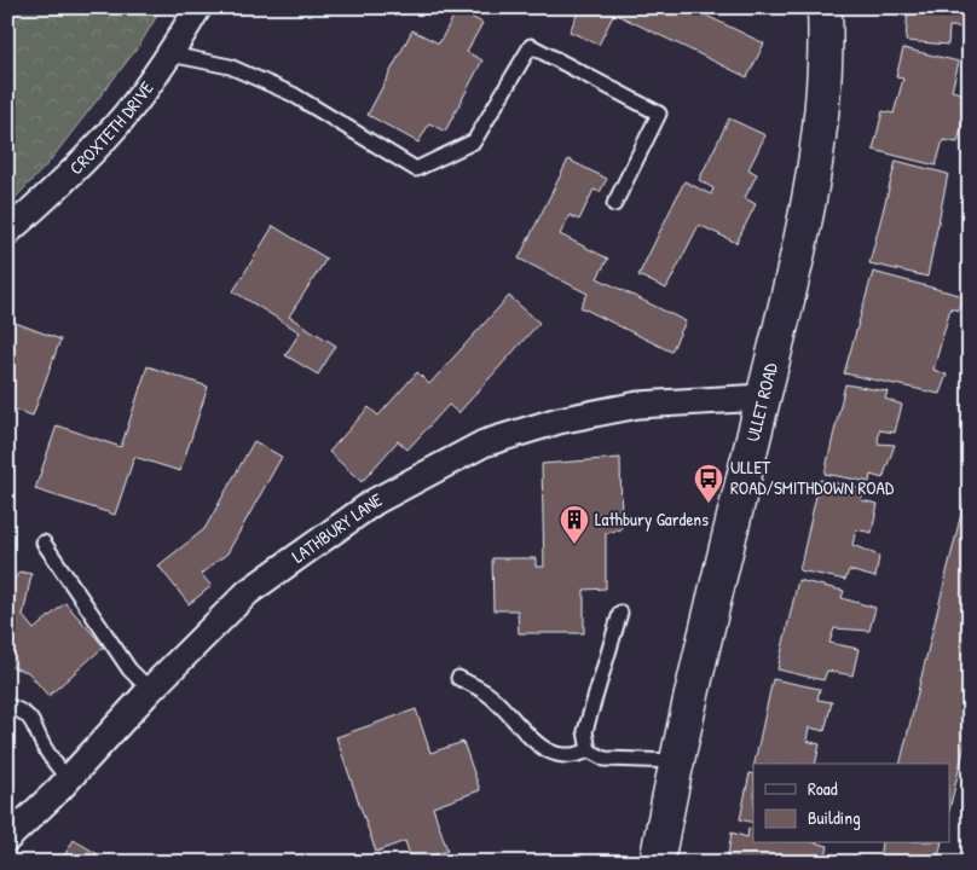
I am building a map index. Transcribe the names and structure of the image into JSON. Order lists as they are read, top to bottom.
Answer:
{
  "streets": {
    "main road": ["ULLET ROAD"],
    "street": ["CROXTETH DRIVE", "LATHBURY LANE"]
  },
  "crossings": [
    ["ULLET ROAD", "LATHBURY LANE"]
  ],
  "places": {
    "bus stop": ["ULLET ROAD/SMITHDOWN ROAD"],
    "building": ["Lathbury Gardens"]
  },
  "legend": ["Road", "Building"]
}
